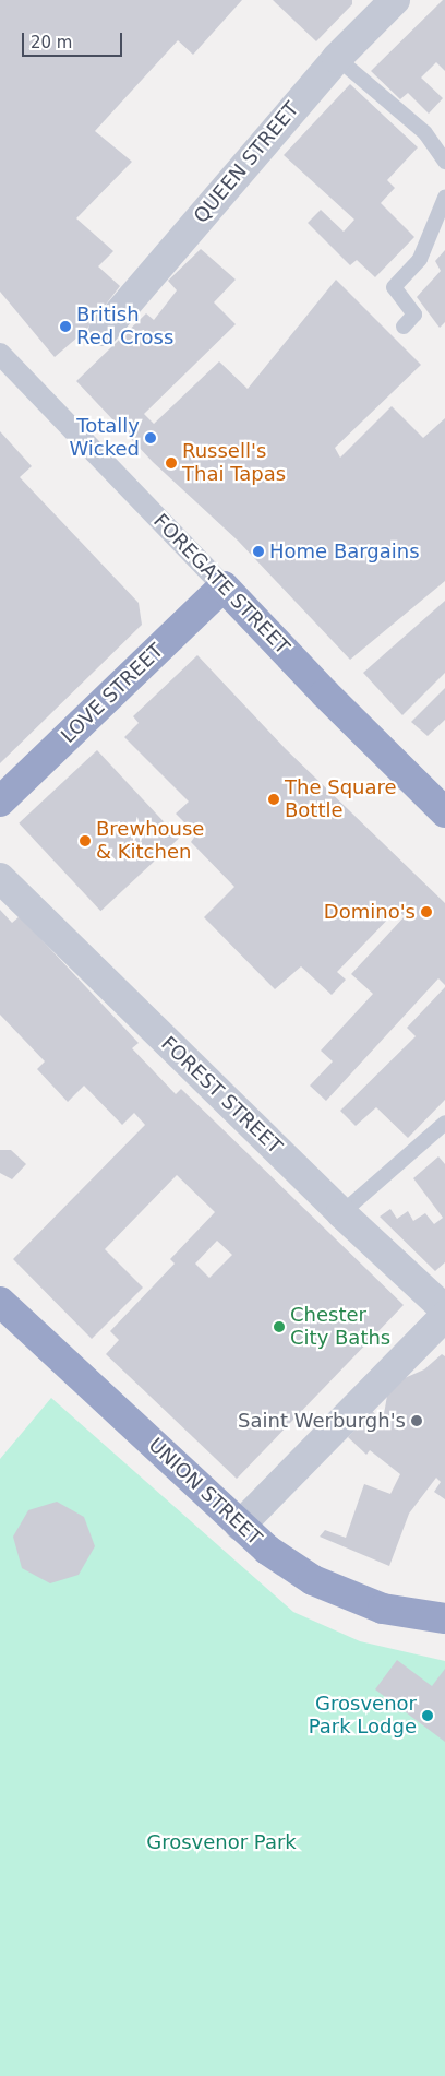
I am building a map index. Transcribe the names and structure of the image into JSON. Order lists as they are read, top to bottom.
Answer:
{
  "streets": {
    "highway": ["FOREGATE STREET", "LOVE STREET", "UNION STREET"],
    "street": ["QUEEN STREET", "FOREST STREET"]
  },
  "crossings": [
    ["FOREGATE STREET", "LOVE STREET"]
  ],
  "parks": ["Grosvenor Park"],
  "places": [
    "British Red Cross",
    "Totally Wicked",
    "Russell's Thai Tapas",
    "Home Bargains",
    "The Square Bottle",
    "Brewhouse & Kitchen",
    "Domino's",
    "Chester City Baths",
    "Saint Werburgh's",
    "Grosvenor Park Lodge"
  ],
  "scale_bar": "20 m"
}
